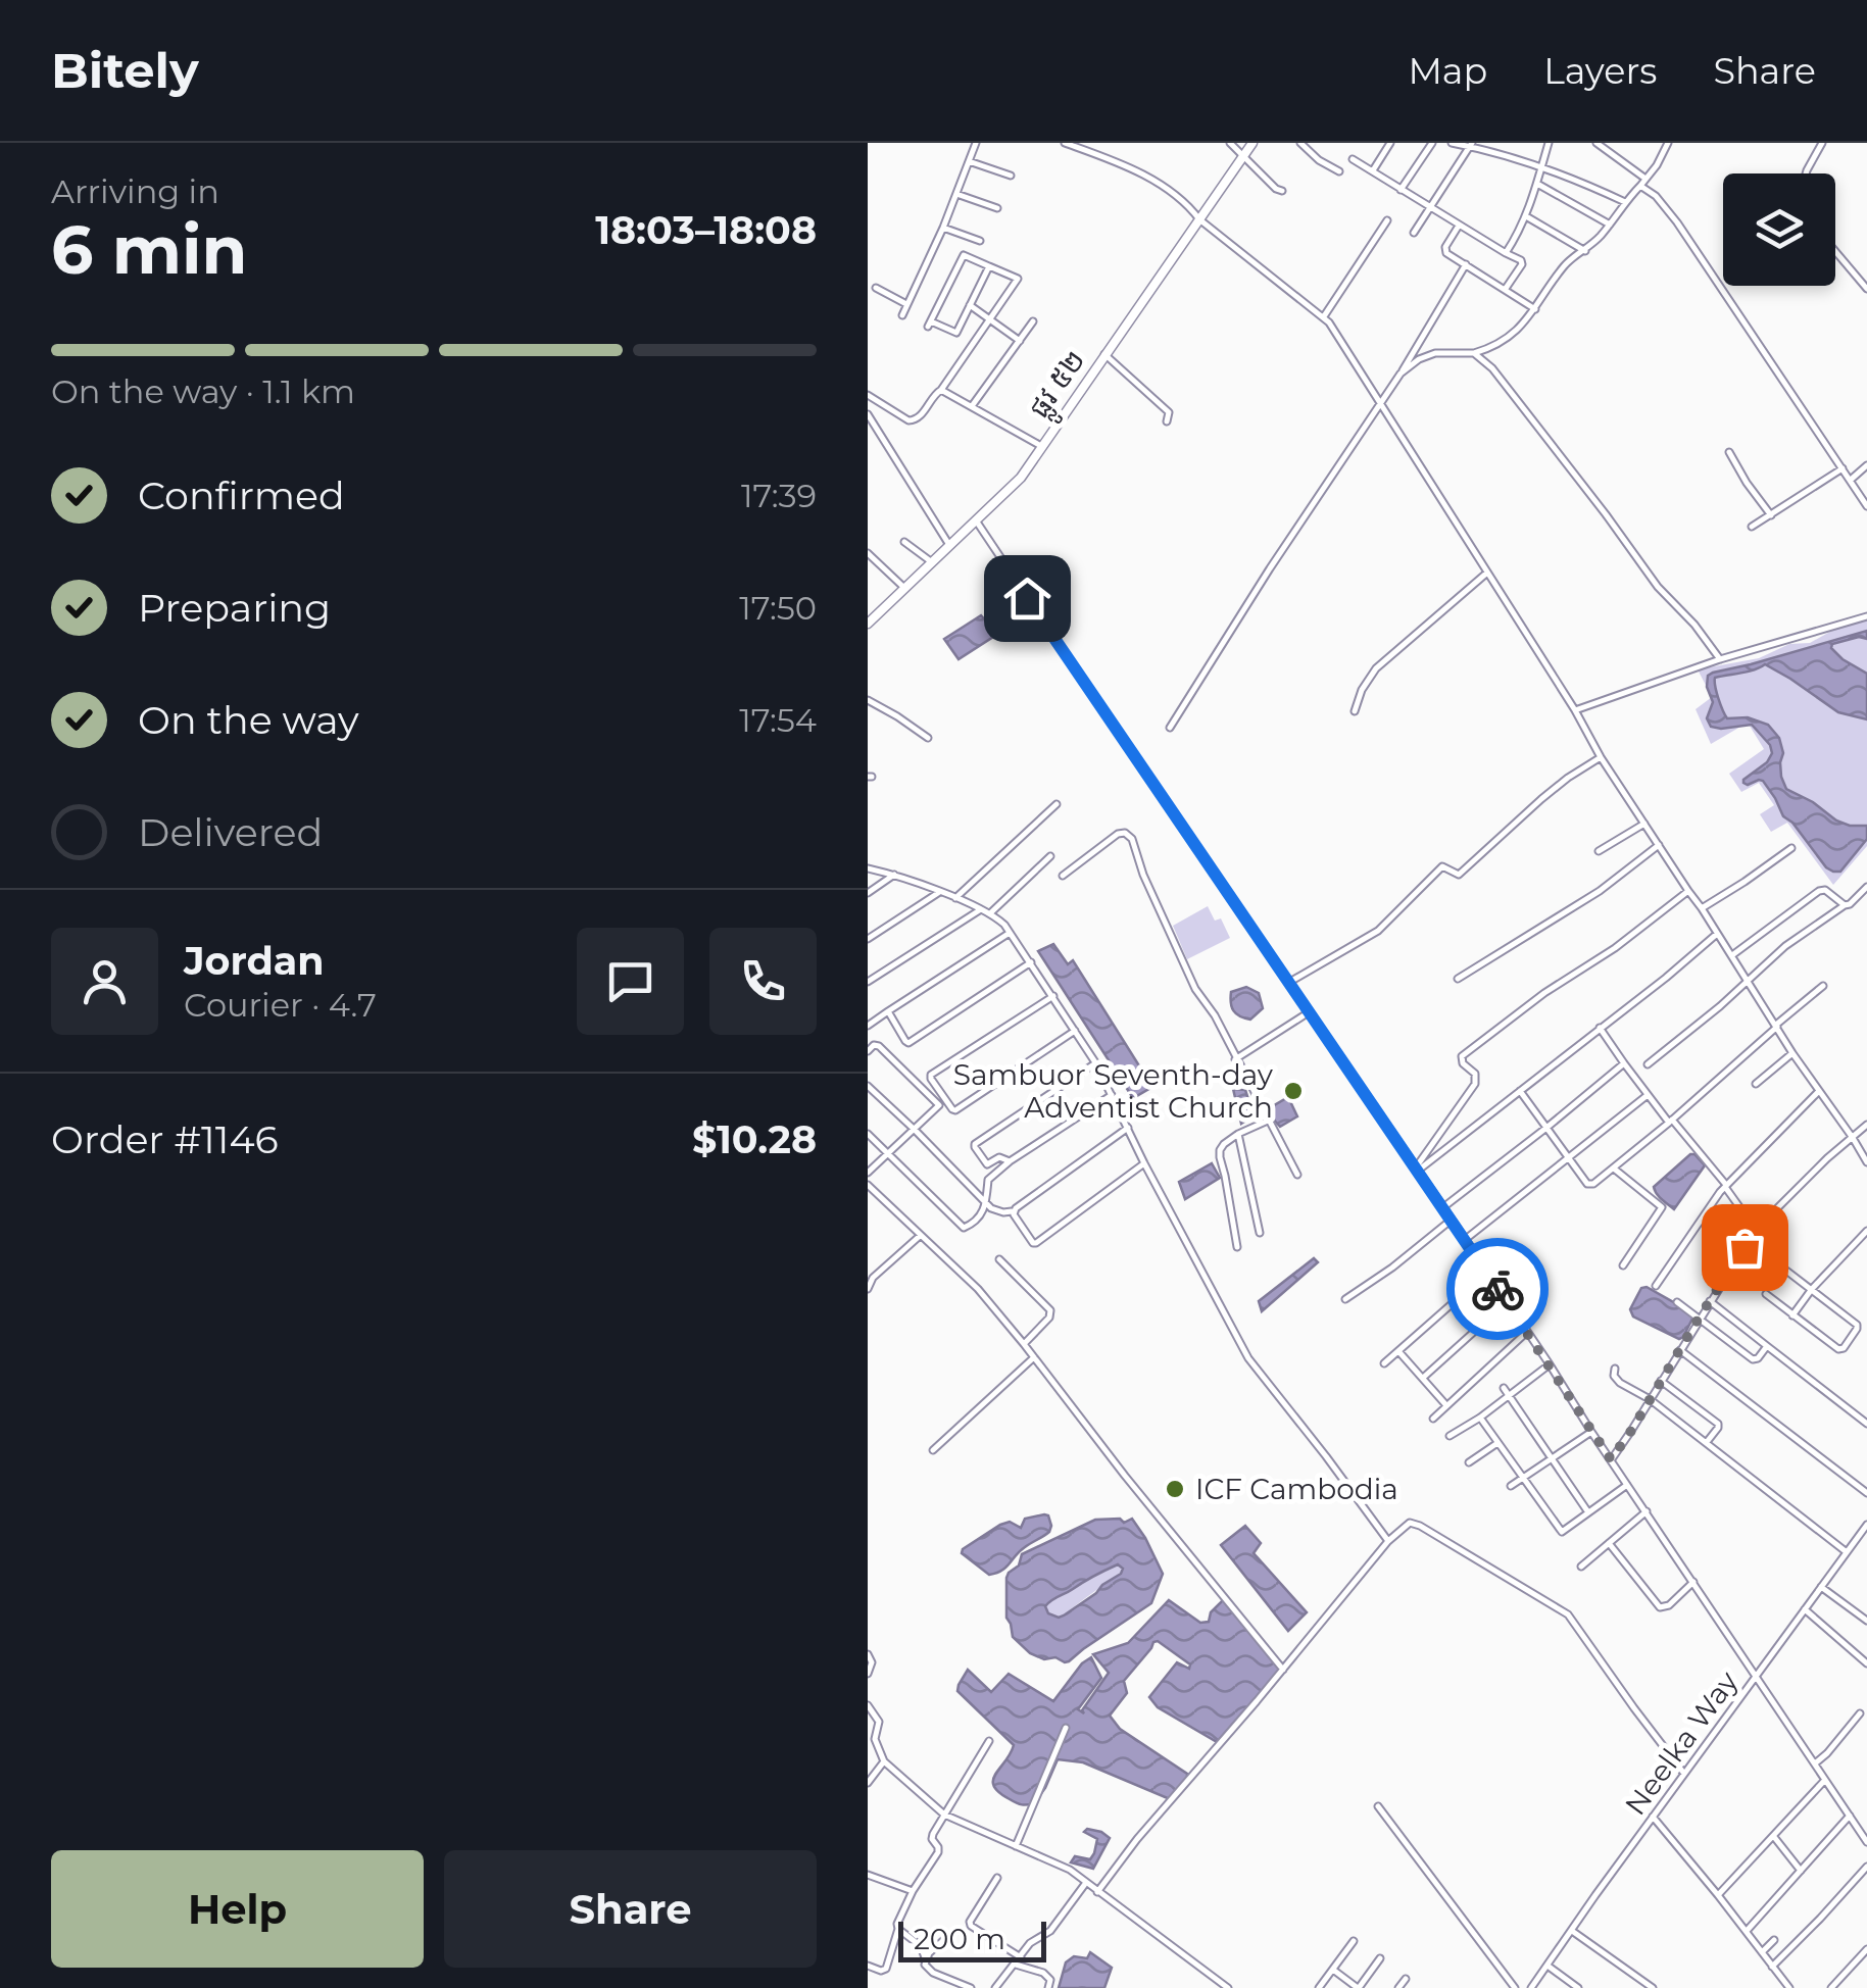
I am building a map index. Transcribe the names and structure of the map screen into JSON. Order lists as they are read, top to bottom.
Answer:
{
  "streets": {
    "street": ["ផ្លូវ ៥២", "Neelka Way"]
  },
  "places": ["Sambuor Seventh-day Adventist Church", "ICF Cambodia"],
  "scale_bar": "200 m",
  "page": {
    "header": "Bitely",
    "nav": ["Map", "Layers", "Share"],
    "heading": ["6 min", "Arriving in", "18:03–18:08"],
    "panel": [
      "Jordan",
      "Courier · 4.7",
      "Order #1146",
      "$10.28"
    ],
    "bar": "On the way · 1.1 km",
    "list": [
      ["Confirmed", "17:39"],
      ["Preparing", "17:50"],
      ["On the way", "17:54"],
      "Delivered"
    ],
    "buttons": ["Help", "Share"],
    "scale": "200 m"
  }
}
